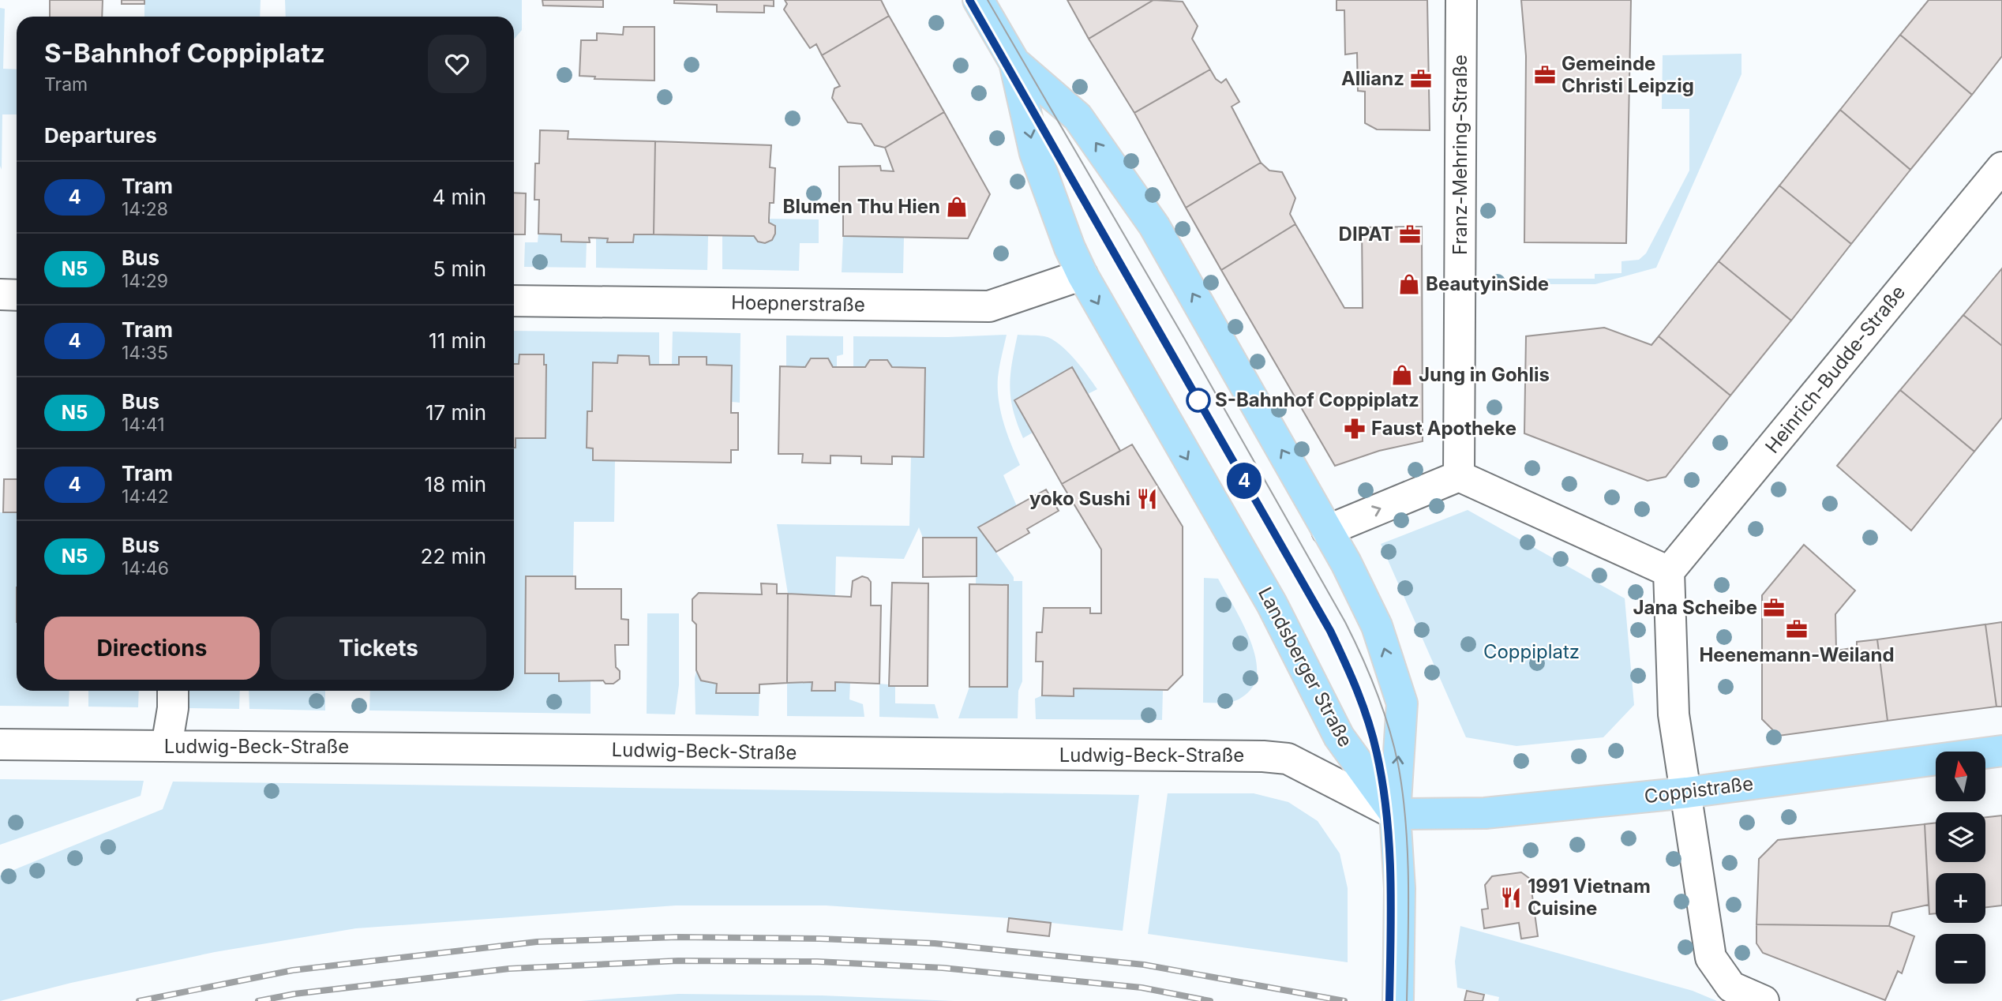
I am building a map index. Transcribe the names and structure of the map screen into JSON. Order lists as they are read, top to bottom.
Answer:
{
  "streets": {
    "main road": ["Landsberger Straße", "Coppistraße"],
    "street": [
      "Franz-Mehring-Straße",
      "Hoepnerstraße",
      "Heinrich-Budde-Straße",
      "Ludwig-Beck-Straße"
    ]
  },
  "crossings": [
    ["Hoepnerstraße", "Landsberger Straße"],
    ["Landsberger Straße", "Ludwig-Beck-Straße"],
    ["Landsberger Straße", "Coppistraße"],
    ["Ludwig-Beck-Straße", "Coppistraße"]
  ],
  "parks": ["Coppiplatz"],
  "places": {
    "office": [
      "Gemeinde Christi Leipzig",
      "Allianz",
      "DIPAT",
      "Jana Scheibe",
      "Heenemann-Weiland"
    ],
    "shop": ["Blumen Thu Hien", "BeautyinSide", "Jung in Gohlis"],
    "other": ["S-Bahnhof Coppiplatz"],
    "pharmacy": ["Faust Apotheke"],
    "restaurant": ["yoko Sushi", "1991 Vietnam Cuisine"]
  },
  "lines": ["tram line 4"],
  "north": "top",
  "page": {
    "on_map": "4",
    "heading": [
      ["S-Bahnhof Coppiplatz", "Tram"],
      "Departures"
    ],
    "list": [
      {
        "mark": "4",
        "name": "Tram",
        "note": "14:28",
        "value": "4 min"
      },
      {
        "mark": "N5",
        "name": "Bus",
        "note": "14:29",
        "value": "5 min"
      },
      {
        "mark": "4",
        "name": "Tram",
        "note": "14:35",
        "value": "11 min"
      },
      {
        "mark": "N5",
        "name": "Bus",
        "note": "14:41",
        "value": "17 min"
      },
      {
        "mark": "4",
        "name": "Tram",
        "note": "14:42",
        "value": "18 min"
      },
      {
        "mark": "N5",
        "name": "Bus",
        "note": "14:46",
        "value": "22 min"
      }
    ],
    "buttons": ["Directions", "Tickets"],
    "map_buttons": ["+", "−"]
  }
}
